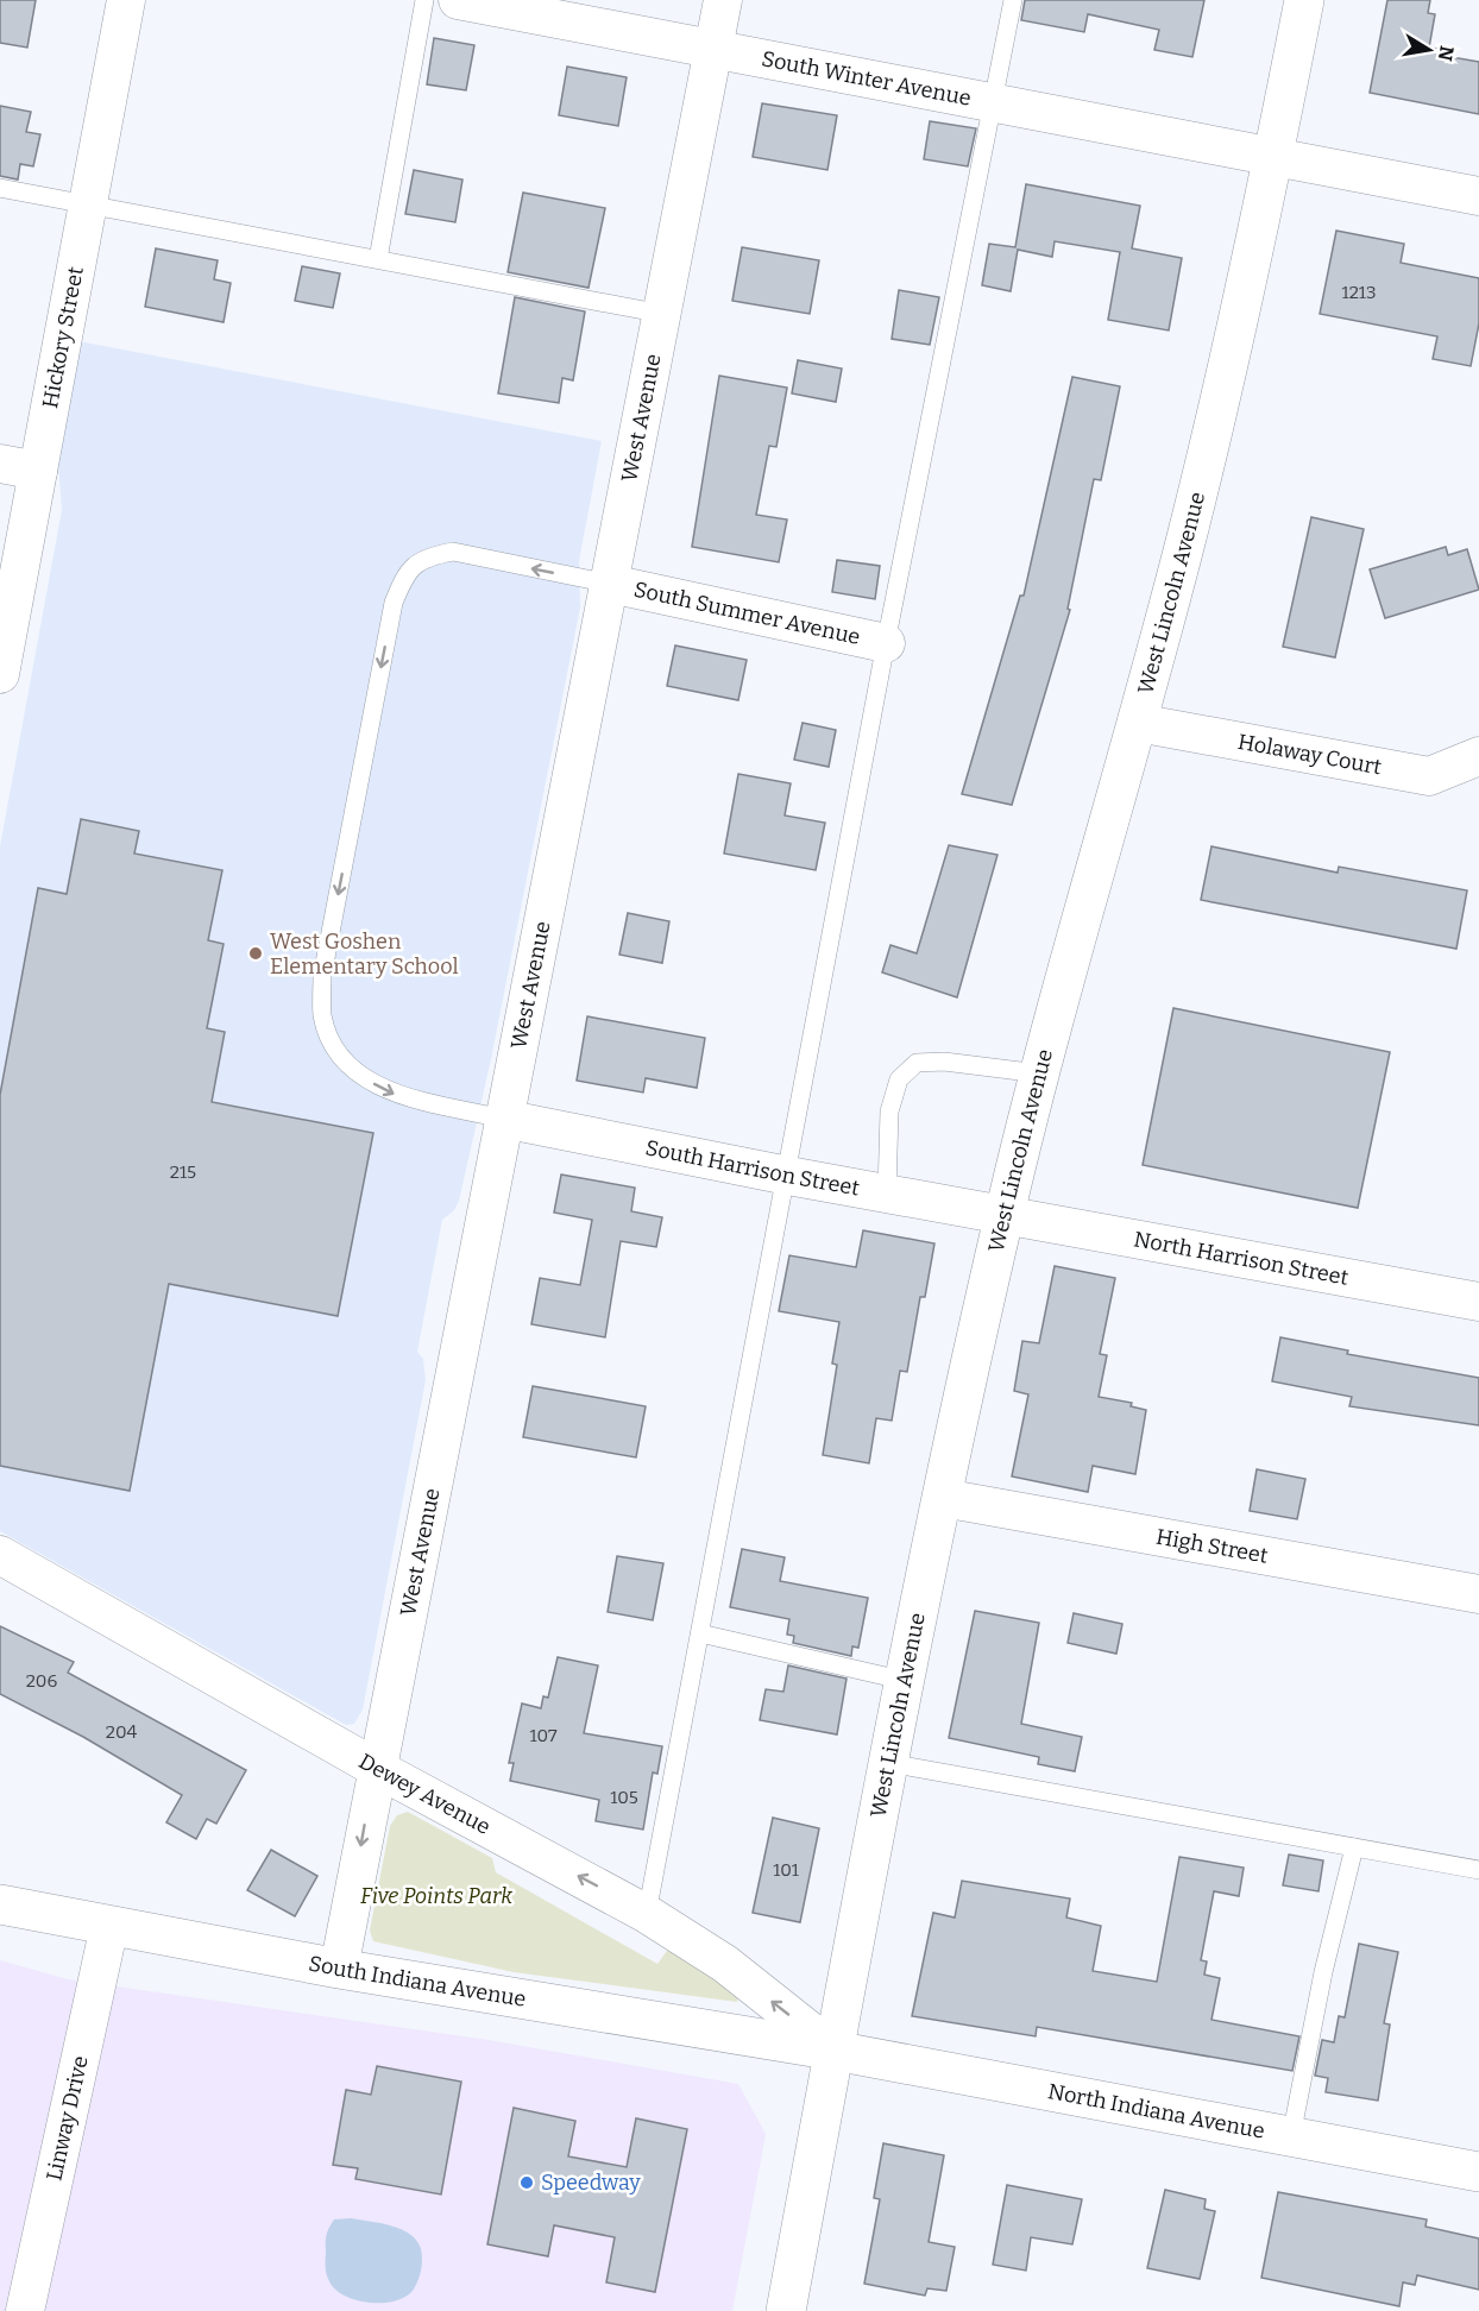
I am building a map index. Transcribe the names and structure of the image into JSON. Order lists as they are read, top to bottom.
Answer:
{
  "streets": {
    "street": [
      "South Winter Avenue",
      "Hickory Street",
      "West Avenue",
      "West Lincoln Avenue",
      "South Summer Avenue",
      "Holaway Court",
      "South Harrison Street",
      "North Harrison Street",
      "High Street",
      "Dewey Avenue",
      "South Indiana Avenue",
      "North Indiana Avenue",
      "Linway Drive"
    ]
  },
  "crossings": [
    ["South Winter Avenue", "West Avenue"],
    ["South Winter Avenue", "West Lincoln Avenue"],
    ["West Avenue", "South Summer Avenue"],
    ["West Avenue", "South Harrison Street"],
    ["West Avenue", "Dewey Avenue"],
    ["West Avenue", "South Indiana Avenue"],
    ["West Lincoln Avenue", "Holaway Court"],
    ["West Lincoln Avenue", "South Harrison Street"],
    ["West Lincoln Avenue", "North Harrison Street"],
    ["West Lincoln Avenue", "High Street"],
    ["West Lincoln Avenue", "Dewey Avenue"],
    ["West Lincoln Avenue", "South Indiana Avenue"],
    ["West Lincoln Avenue", "North Indiana Avenue"],
    ["South Harrison Street", "North Harrison Street"],
    ["Dewey Avenue", "South Indiana Avenue"],
    ["Dewey Avenue", "North Indiana Avenue"],
    ["South Indiana Avenue", "North Indiana Avenue"],
    ["South Indiana Avenue", "Linway Drive"]
  ],
  "one_way": ["Dewey Avenue"],
  "parks": ["Five Points Park"],
  "places": ["West Goshen Elementary School", "Speedway"],
  "house_numbers": [
    "1213",
    "215",
    "206",
    "204",
    "107",
    "105",
    "101"
  ],
  "north": "right"
}
